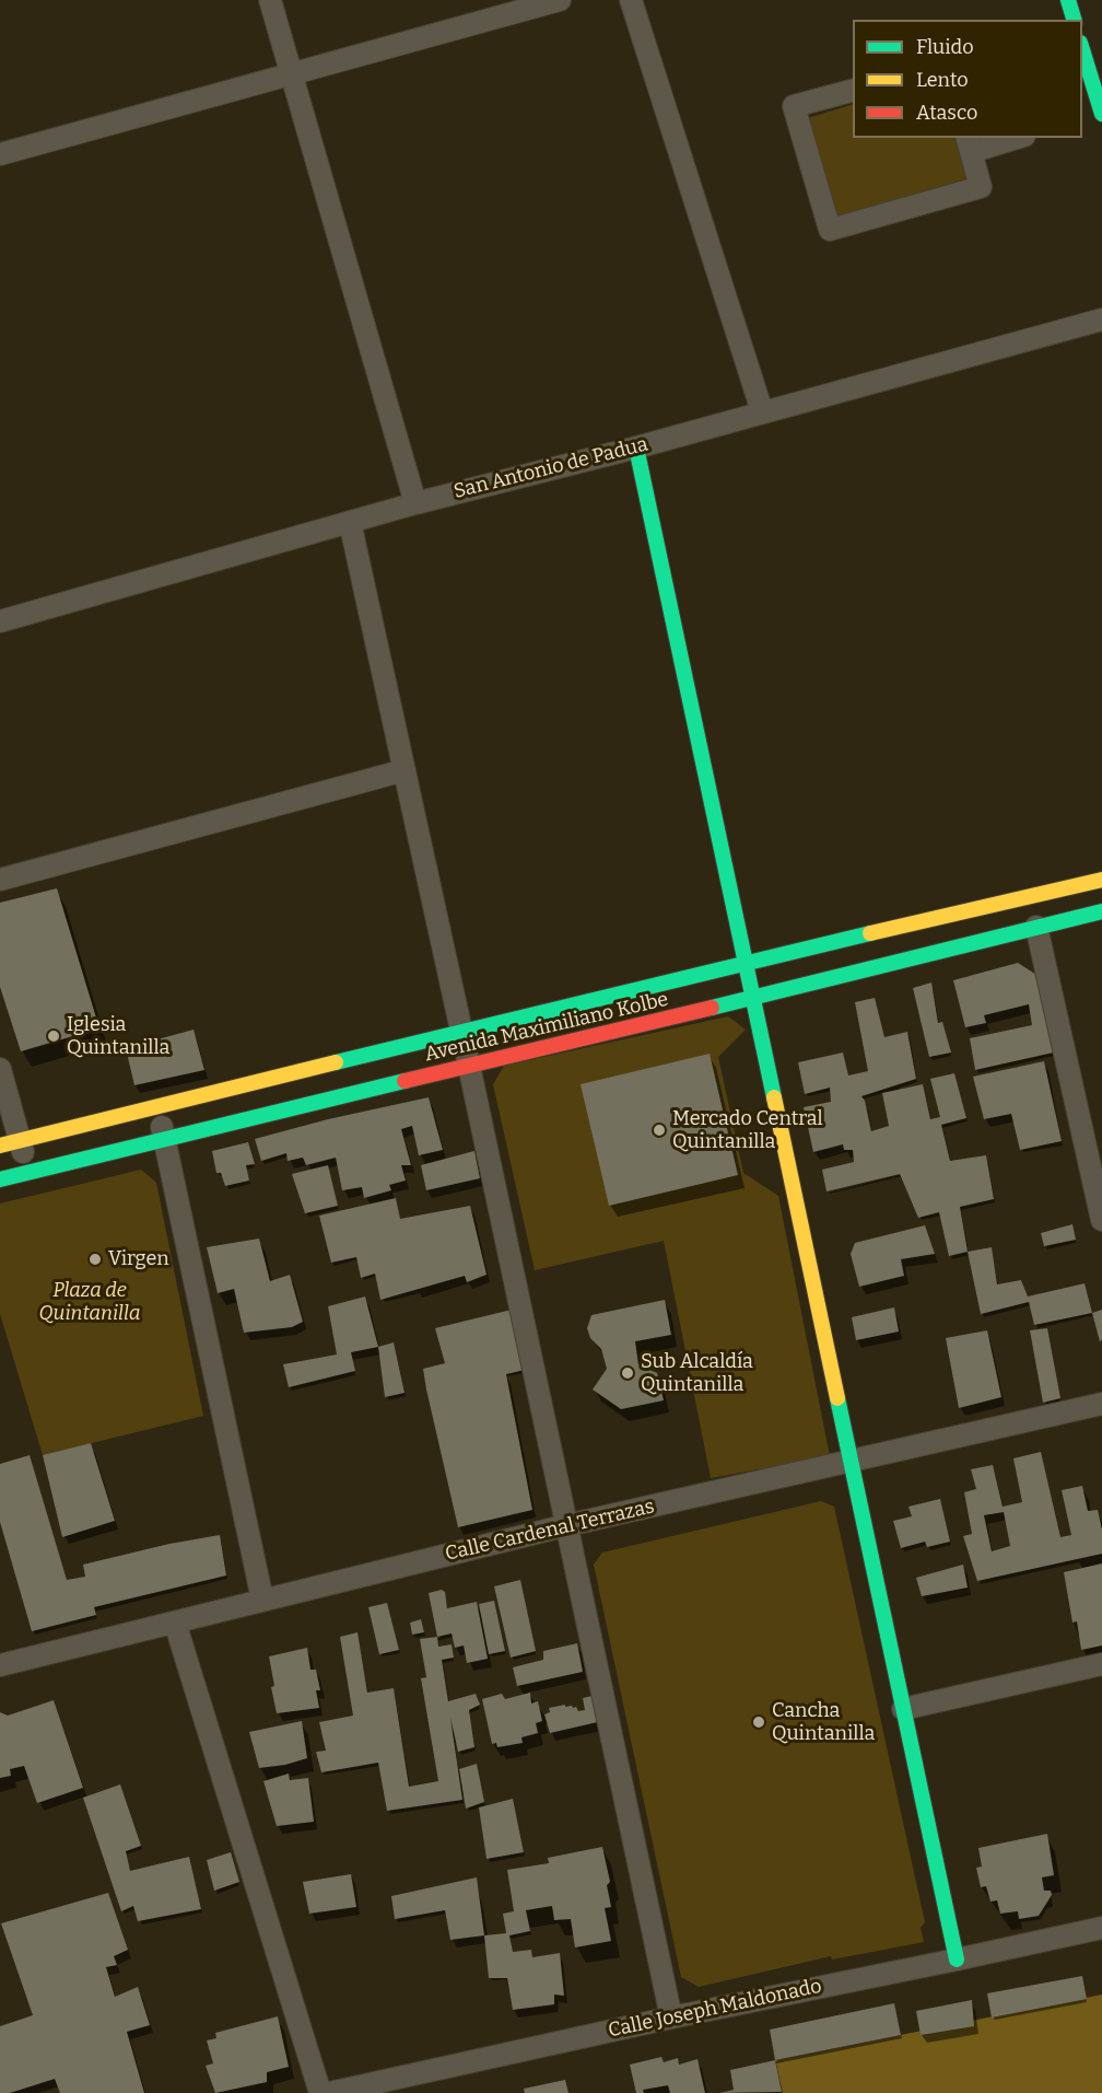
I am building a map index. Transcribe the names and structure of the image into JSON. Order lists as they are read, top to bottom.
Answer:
{
  "streets": {
    "main road": ["Avenida Maximiliano Kolbe"],
    "street": ["San Antonio de Padua", "Calle Cardenal Terrazas", "Calle Joseph Maldonado"]
  },
  "parks": ["Plaza de Quintanilla"],
  "places": [
    "Iglesia Quintanilla",
    "Mercado Central Quintanilla",
    "Virgen",
    "Sub Alcaldía Quintanilla",
    "Cancha Quintanilla"
  ],
  "legend": ["Fluido", "Lento", "Atasco"]
}
